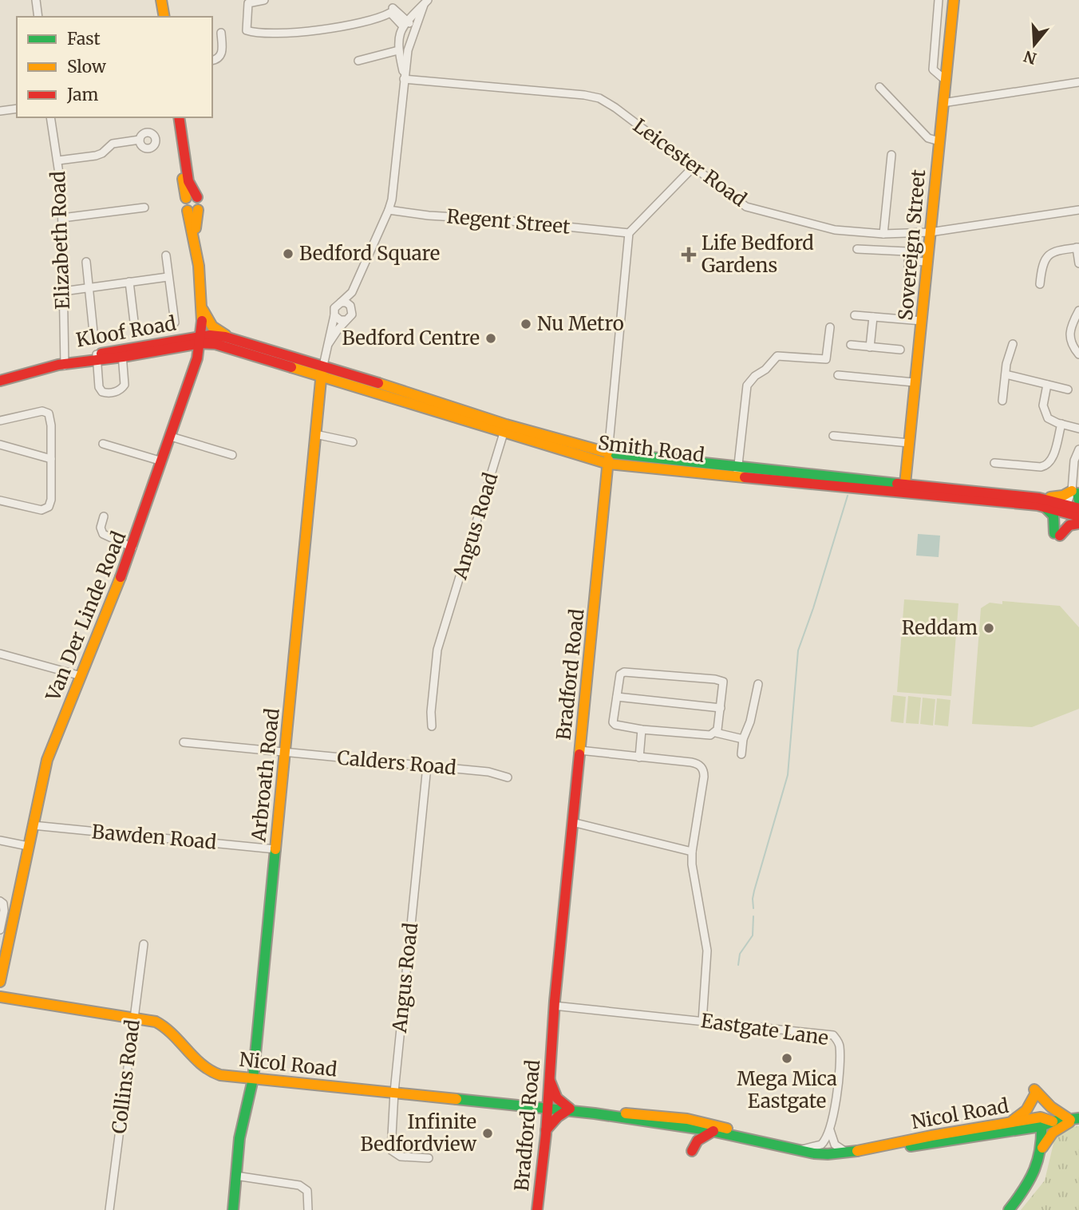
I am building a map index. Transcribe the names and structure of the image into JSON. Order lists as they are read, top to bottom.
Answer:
{
  "streets": {
    "main road": [
      "Sovereign Street",
      "Kloof Road",
      "Smith Road",
      "Van Der Linde Road",
      "Bradford Road",
      "Arbroath Road",
      "Nicol Road"
    ],
    "street": [
      "Leicester Road",
      "Regent Street",
      "Elizabeth Road",
      "Angus Road",
      "Calders Road",
      "Bawden Road",
      "Eastgate Lane",
      "Collins Road"
    ]
  },
  "crossings": [
    ["Leicester Road", "Sovereign Street"],
    ["Regent Street", "Bradford Road"],
    ["Elizabeth Road", "Kloof Road"],
    ["Sovereign Street", "Smith Road"],
    ["Kloof Road", "Smith Road"],
    ["Kloof Road", "Van Der Linde Road"],
    ["Smith Road", "Angus Road"],
    ["Smith Road", "Van Der Linde Road"],
    ["Smith Road", "Bradford Road"],
    ["Smith Road", "Arbroath Road"],
    ["Angus Road", "Calders Road"],
    ["Angus Road", "Nicol Road"],
    ["Van Der Linde Road", "Bawden Road"],
    ["Bradford Road", "Eastgate Lane"],
    ["Bradford Road", "Nicol Road"],
    ["Calders Road", "Arbroath Road"],
    ["Arbroath Road", "Bawden Road"],
    ["Arbroath Road", "Nicol Road"],
    ["Nicol Road", "Collins Road"]
  ],
  "places": {
    "other": [
      "Bedford Square",
      "Nu Metro",
      "Bedford Centre",
      "Reddam",
      "Mega Mica Eastgate",
      "Infinite Bedfordview"
    ],
    "health": ["Life Bedford Gardens"]
  },
  "legend": ["Fast", "Slow", "Jam"],
  "north": "bottom"
}
